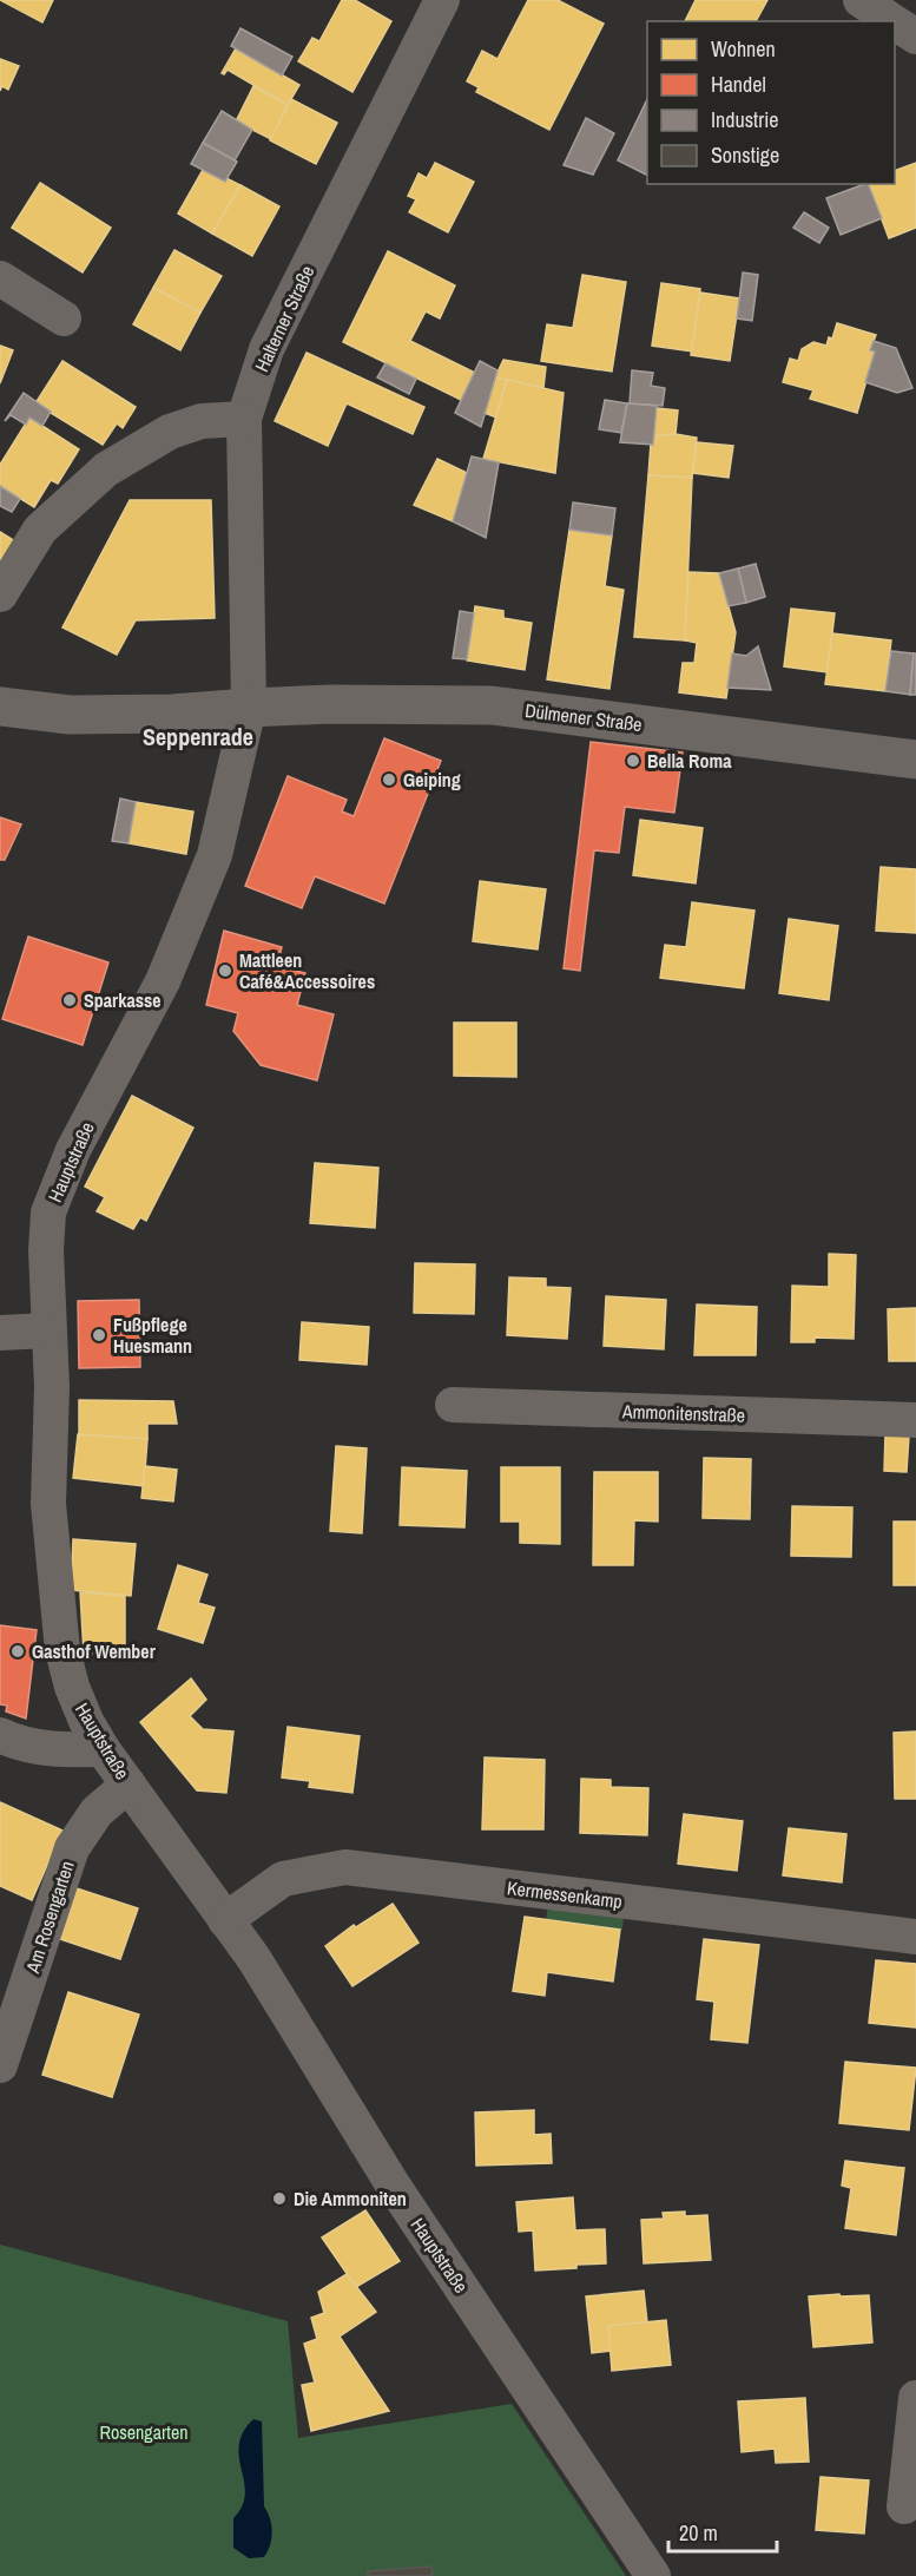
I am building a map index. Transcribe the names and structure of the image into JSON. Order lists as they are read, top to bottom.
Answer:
{
  "streets": {
    "main road": ["Dülmener Straße"],
    "street": [
      "Halterner Straße",
      "Hauptstraße",
      "Ammonitenstraße",
      "Kermessenkamp",
      "Am Rosengarten"
    ]
  },
  "crossings": [
    ["Halterner Straße", "Dülmener Straße"],
    ["Halterner Straße", "Hauptstraße"],
    ["Dülmener Straße", "Hauptstraße"],
    ["Hauptstraße", "Kermessenkamp"],
    ["Hauptstraße", "Am Rosengarten"]
  ],
  "districts": ["Seppenrade"],
  "parks": ["Rosengarten"],
  "places": [
    "Bella Roma",
    "Geiping",
    "Mattleen Café&Accessoires",
    "Sparkasse",
    "Fußpflege Huesmann",
    "Gasthof Wember",
    "Die Ammoniten"
  ],
  "legend": [
    "Wohnen",
    "Handel",
    "Industrie",
    "Sonstige"
  ],
  "scale_bar": "20 m"
}
